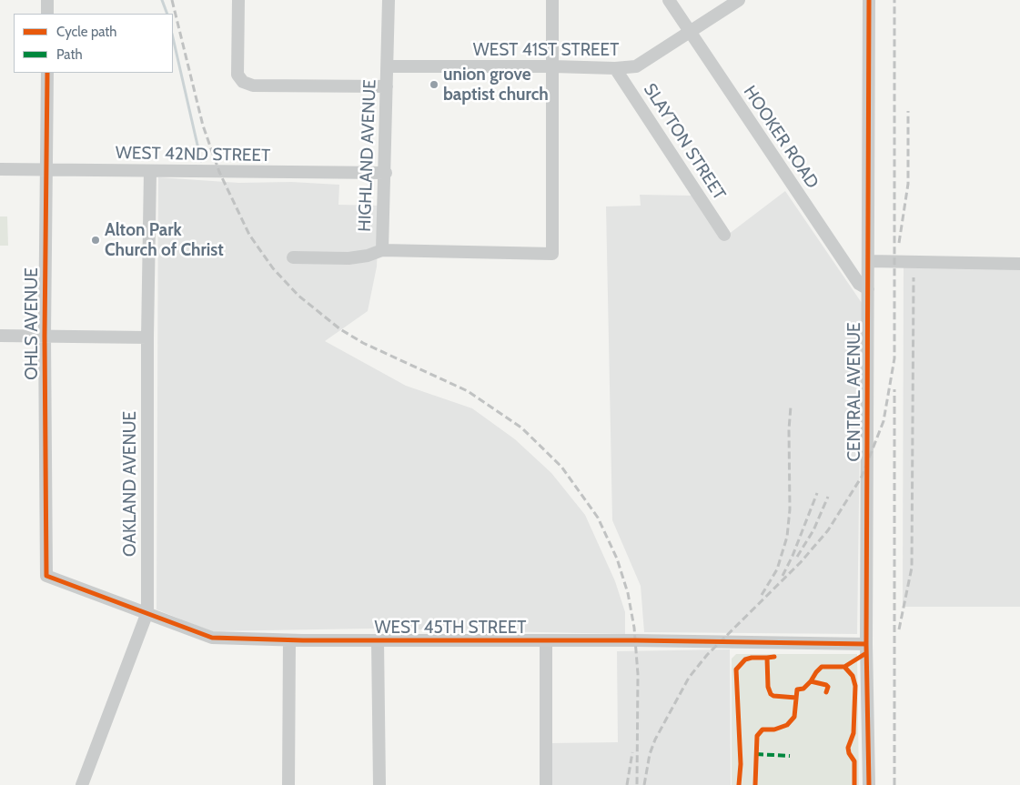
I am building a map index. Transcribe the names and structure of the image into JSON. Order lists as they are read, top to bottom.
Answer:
{
  "streets": {
    "street": [
      "WEST 41ST STREET",
      "HOOKER ROAD",
      "SLAYTON STREET",
      "WEST 42ND STREET",
      "HIGHLAND AVENUE",
      "OHLS AVENUE",
      "CENTRAL AVENUE",
      "OAKLAND AVENUE",
      "WEST 45TH STREET"
    ]
  },
  "crossings": [
    ["WEST 41ST STREET", "HOOKER ROAD"],
    ["WEST 41ST STREET", "SLAYTON STREET"],
    ["WEST 41ST STREET", "HIGHLAND AVENUE"],
    ["HOOKER ROAD", "CENTRAL AVENUE"],
    ["WEST 42ND STREET", "HIGHLAND AVENUE"],
    ["WEST 42ND STREET", "OHLS AVENUE"],
    ["WEST 42ND STREET", "OAKLAND AVENUE"],
    ["OHLS AVENUE", "WEST 45TH STREET"],
    ["CENTRAL AVENUE", "WEST 45TH STREET"],
    ["OAKLAND AVENUE", "WEST 45TH STREET"]
  ],
  "places": ["union grove baptist church", "Alton Park Church of Christ"],
  "legend": ["Cycle path", "Path"]
}
